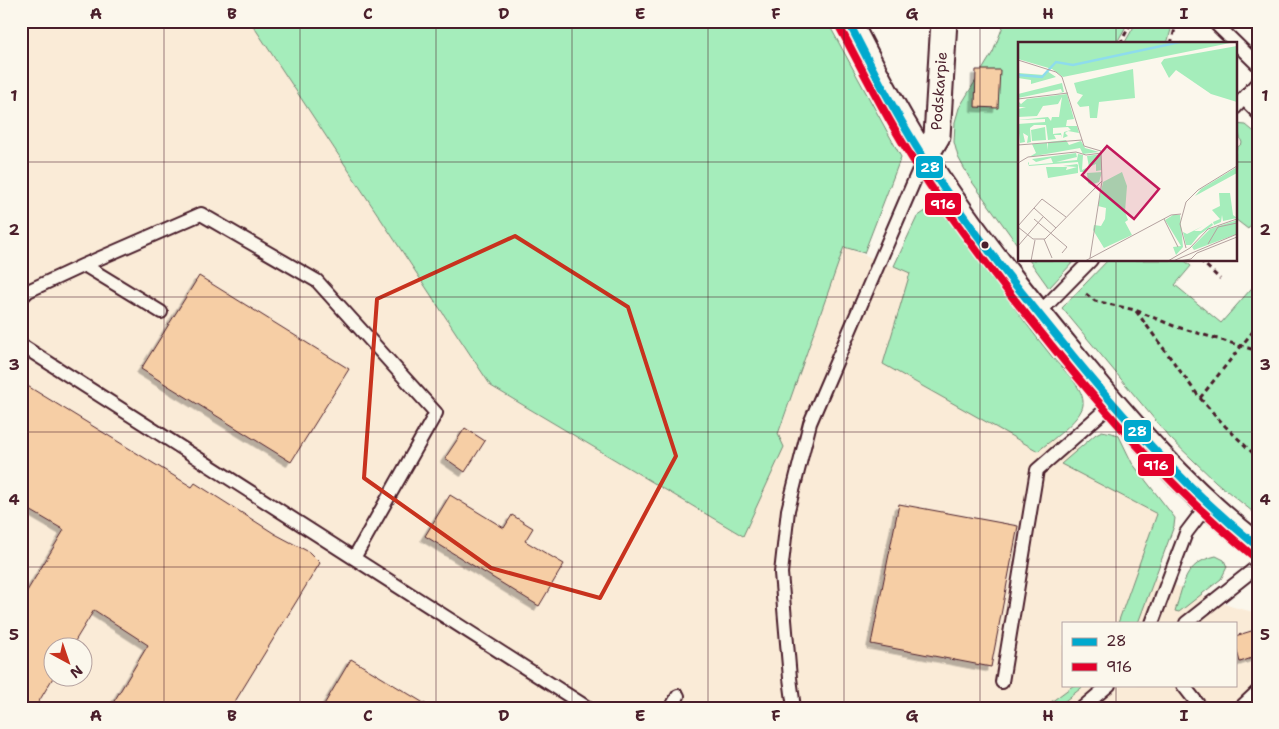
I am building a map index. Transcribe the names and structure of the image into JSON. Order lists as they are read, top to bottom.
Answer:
{
  "streets": {
    "street": ["Podskarpie"]
  },
  "lines": ["transit line 28", "transit line 916"],
  "legend": ["28", "916"],
  "north": "bottom right",
  "grid": {
    "columns": [
      "A",
      "B",
      "C",
      "D",
      "E",
      "F",
      "G",
      "H",
      "I"
    ],
    "rows": [
      "1",
      "2",
      "3",
      "4",
      "5"
    ]
  }
}
